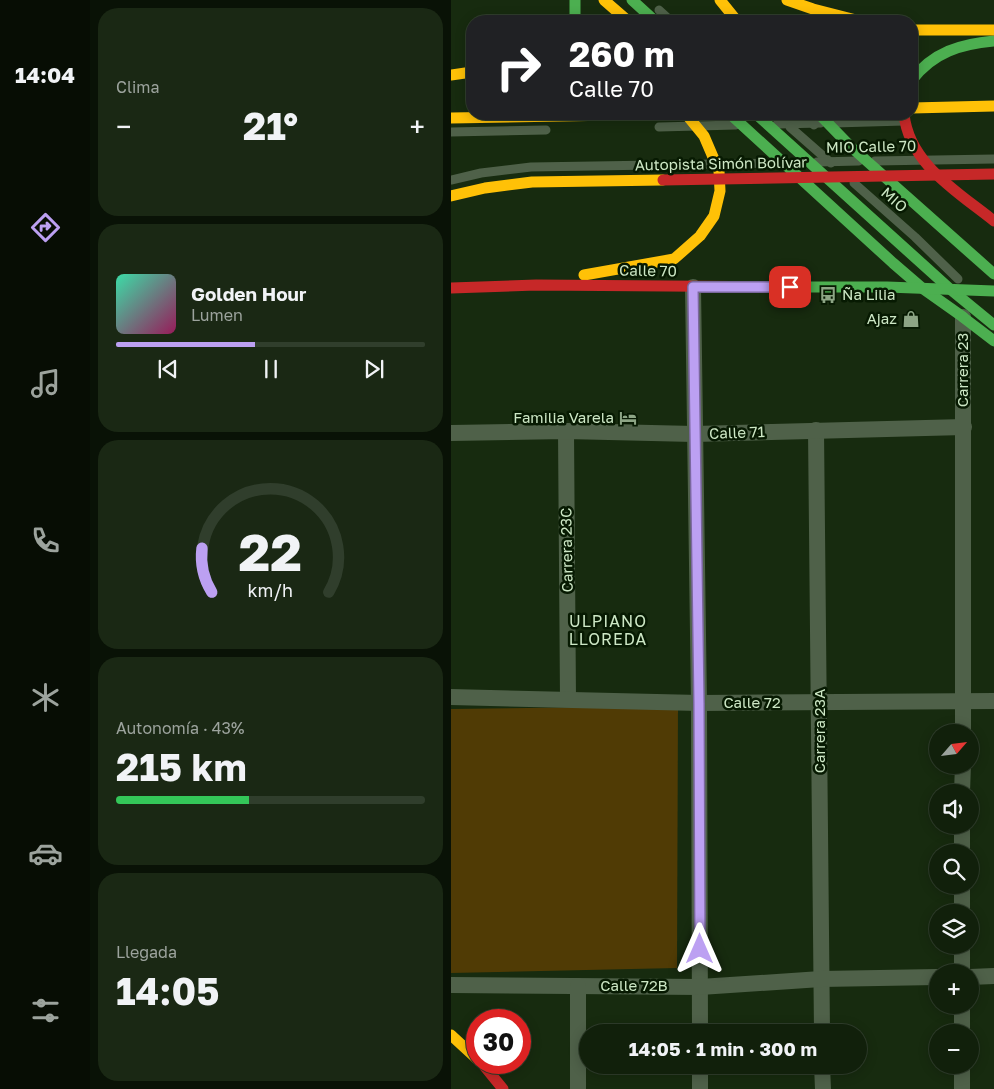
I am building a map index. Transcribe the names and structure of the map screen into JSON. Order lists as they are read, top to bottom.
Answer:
{
  "streets": {
    "main road": ["Autopista Simón Bolívar", "Calle 70", "Carrera 23"],
    "street": [
      "Calle 71",
      "Carrera 23C",
      "Calle 72",
      "Carrera 23A",
      "Calle 72B"
    ],
    "lane": ["MIO Calle 70", "MIO"]
  },
  "crossings": [
    ["MIO", "Calle 70"],
    ["Calle 70", "Carrera 23"],
    ["Carrera 23", "Calle 71"],
    ["Carrera 23", "Calle 72"],
    ["Calle 71", "Carrera 23C"],
    ["Calle 71", "Carrera 23A"],
    ["Carrera 23C", "Calle 72"],
    ["Calle 72", "Carrera 23A"],
    ["Carrera 23A", "Calle 72B"]
  ],
  "districts": ["ULPIANO LLOREDA"],
  "places": {
    "bus stop": ["Ña Lilia"],
    "shop": ["Ajaz"],
    "hotel": ["Familia Varela"]
  },
  "north": "top right",
  "page": {
    "tabs": "14:04",
    "tile": [
      "Clima",
      ["Autonomía · 43%", "215 km"],
      ["Llegada", "14:05"]
    ],
    "turn": ["260 m", "Calle 70"],
    "heat": ["−", "21°", "+"],
    "song": ["Golden Hour", "Lumen"],
    "map_buttons": ["+", "−"],
    "limit": "30",
    "trip": "14:05 · 1 min · 300 m",
    "gauge": ["22", "km/h"]
  }
}
